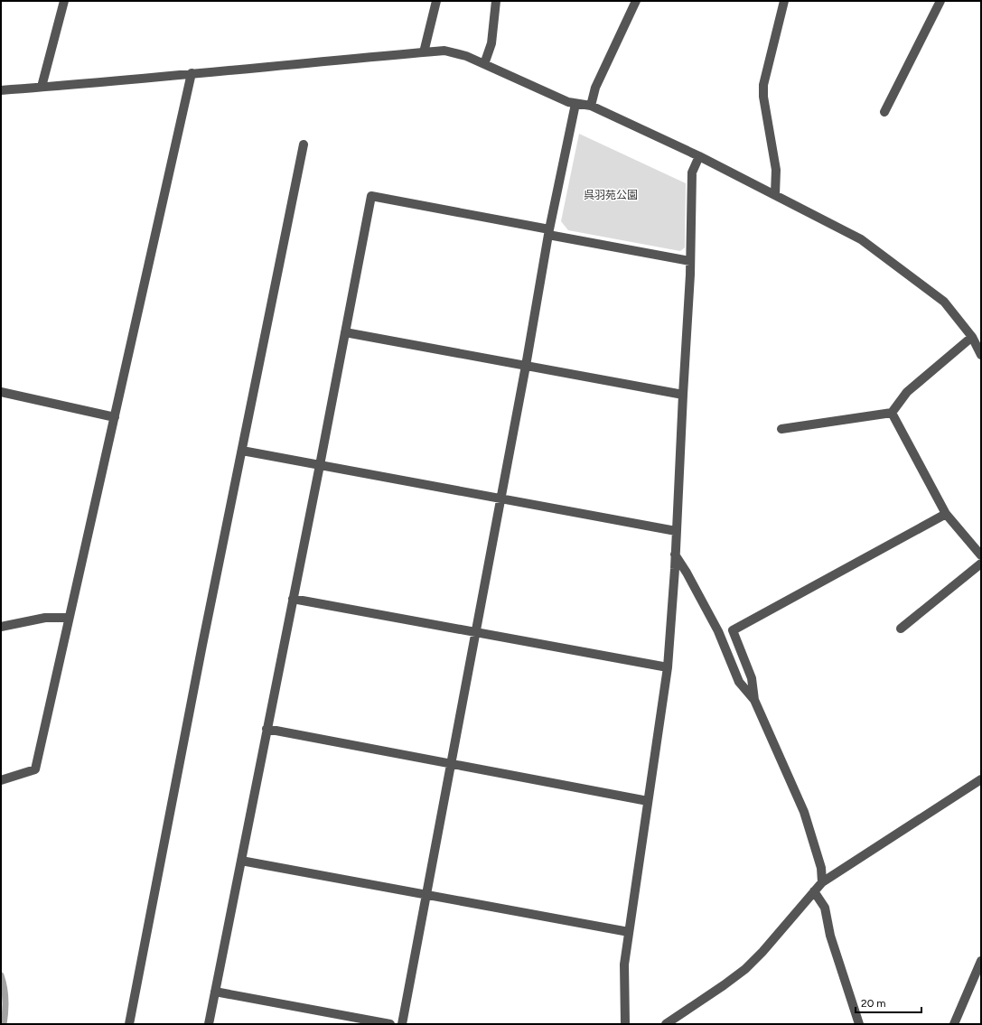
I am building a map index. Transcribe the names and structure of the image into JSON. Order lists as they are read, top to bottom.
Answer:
{
  "parks": ["呉羽苑公園"],
  "scale_bar": "20 m"
}
